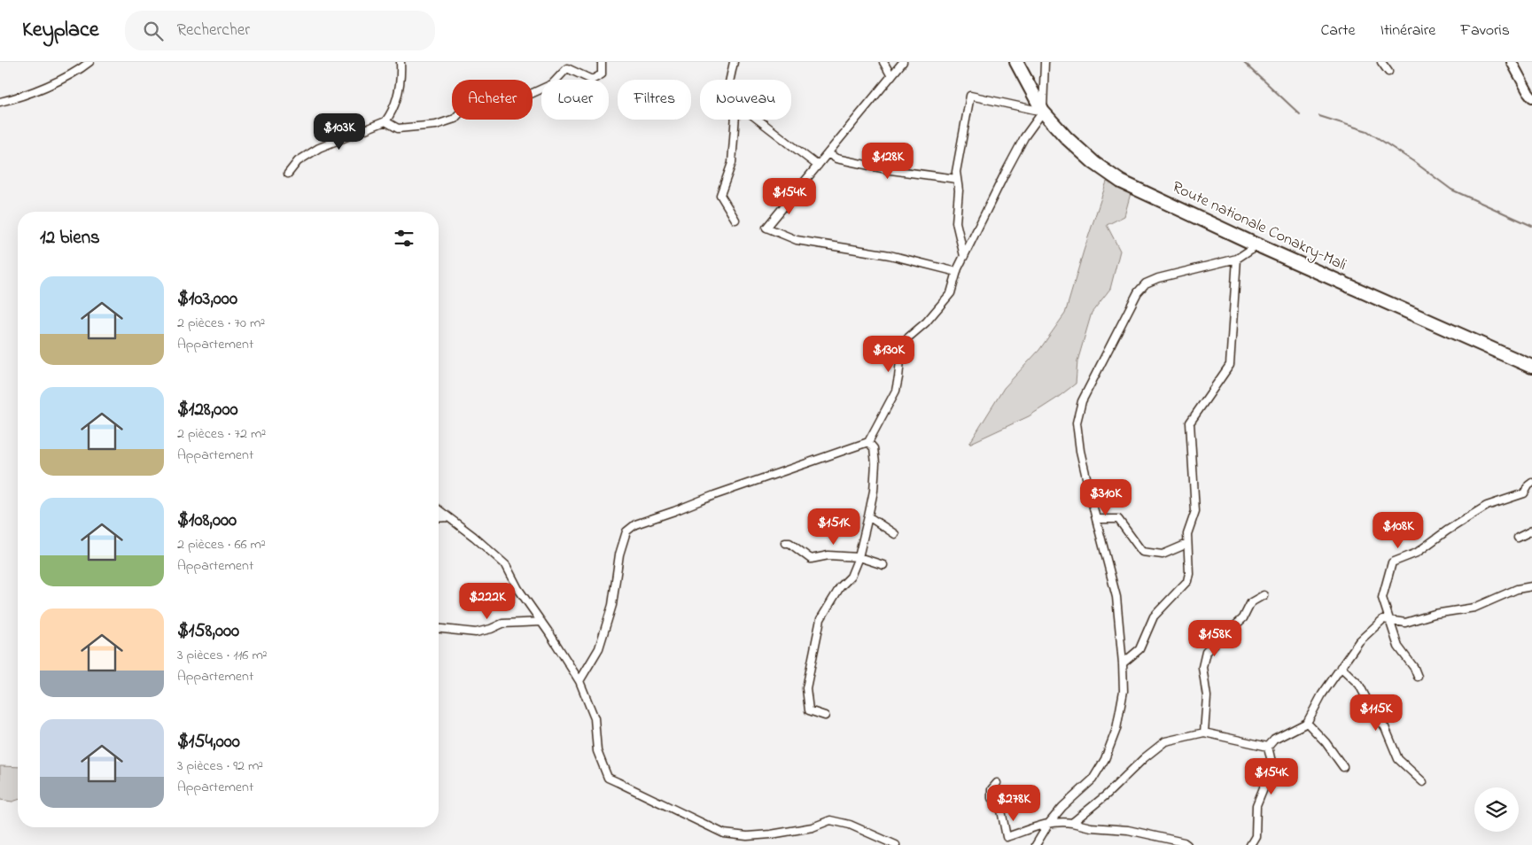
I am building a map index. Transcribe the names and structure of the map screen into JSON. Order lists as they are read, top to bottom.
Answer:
{
  "streets": {
    "highway": ["Route nationale Conakry-Mali"]
  },
  "page": {
    "header": "Keyplace",
    "search": "Rechercher",
    "nav": ["Carte", "Itinéraire", "Favoris"],
    "chip": [
      "Acheter",
      "Louer",
      "Filtres",
      "Nouveau"
    ],
    "price": [
      "$103K",
      "$128K",
      "$154K",
      "$130K",
      "$310K",
      "$151K",
      "$108K",
      "$222K",
      "$158K",
      "$115K",
      "$154K",
      "$278K"
    ],
    "heading": "12 biens",
    "list": [
      {
        "name": "$103,000",
        "note": "2 pièces · 70 m² · Appartement"
      },
      {
        "name": "$128,000",
        "note": "2 pièces · 72 m² · Appartement"
      },
      {
        "name": "$108,000",
        "note": "2 pièces · 66 m² · Appartement"
      },
      {
        "name": "$158,000",
        "note": "3 pièces · 116 m² · Appartement"
      },
      {
        "name": "$154,000",
        "note": "3 pièces · 92 m² · Appartement"
      }
    ]
  }
}
